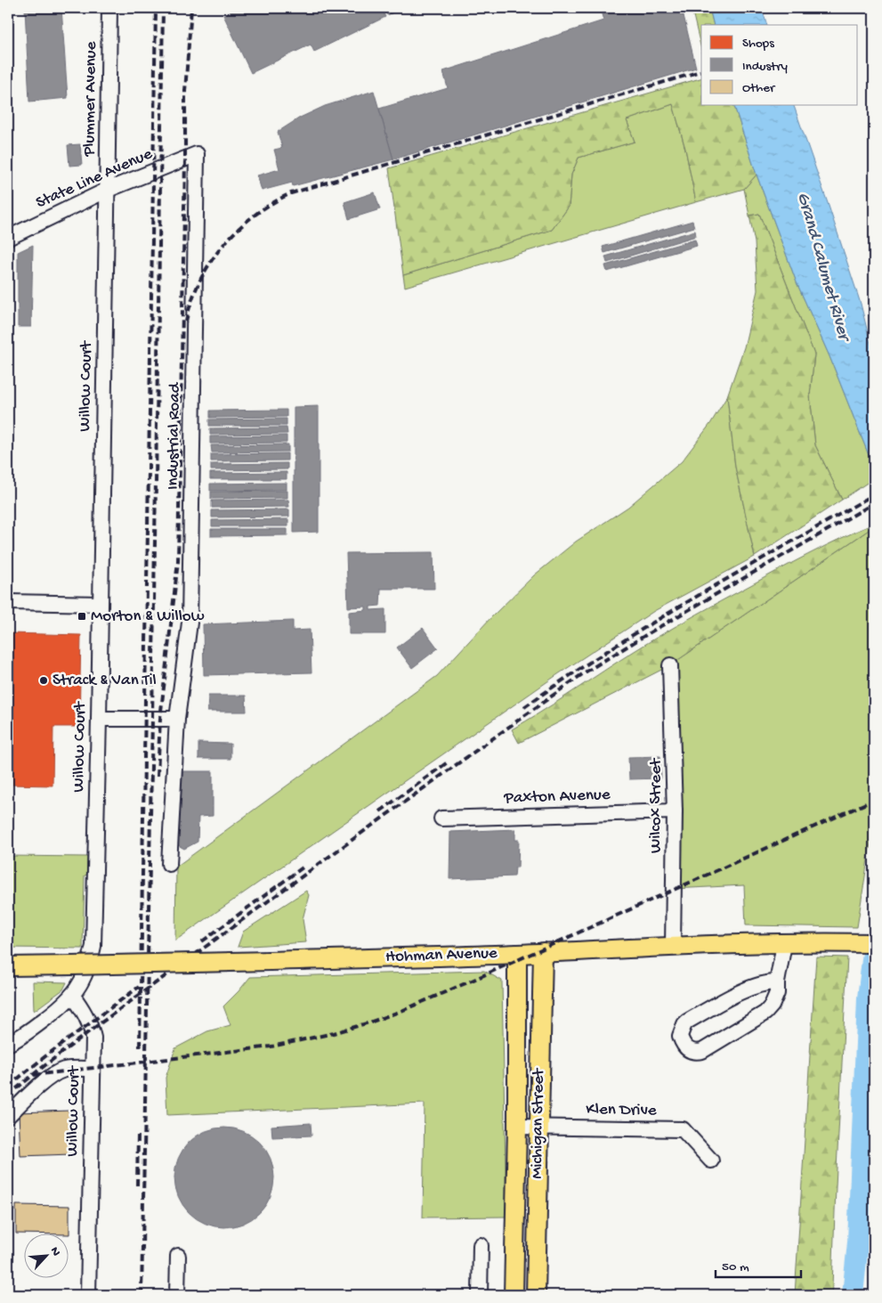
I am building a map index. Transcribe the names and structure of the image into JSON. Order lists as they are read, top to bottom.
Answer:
{
  "streets": {
    "main road": ["Hohman Avenue", "Michigan Street"],
    "street": [
      "Plummer Avenue",
      "State Line Avenue",
      "Willow Court",
      "Industrial Road",
      "Paxton Avenue",
      "Wilcox Street",
      "Klen Drive"
    ]
  },
  "crossings": [
    ["Plummer Avenue", "State Line Avenue"],
    ["Plummer Avenue", "Willow Court"],
    ["State Line Avenue", "Willow Court"],
    ["State Line Avenue", "Industrial Road"],
    ["Paxton Avenue", "Wilcox Street"],
    ["Wilcox Street", "Hohman Avenue"],
    ["Hohman Avenue", "Michigan Street"],
    ["Klen Drive", "Michigan Street"]
  ],
  "water": ["Grand Calumet River"],
  "places": {
    "transit": ["Morton & Willow"],
    "other": ["Strack & Van Til"]
  },
  "legend": ["Shops", "Industry", "Other"],
  "scale_bar": "50 m",
  "north": "top right"
}
